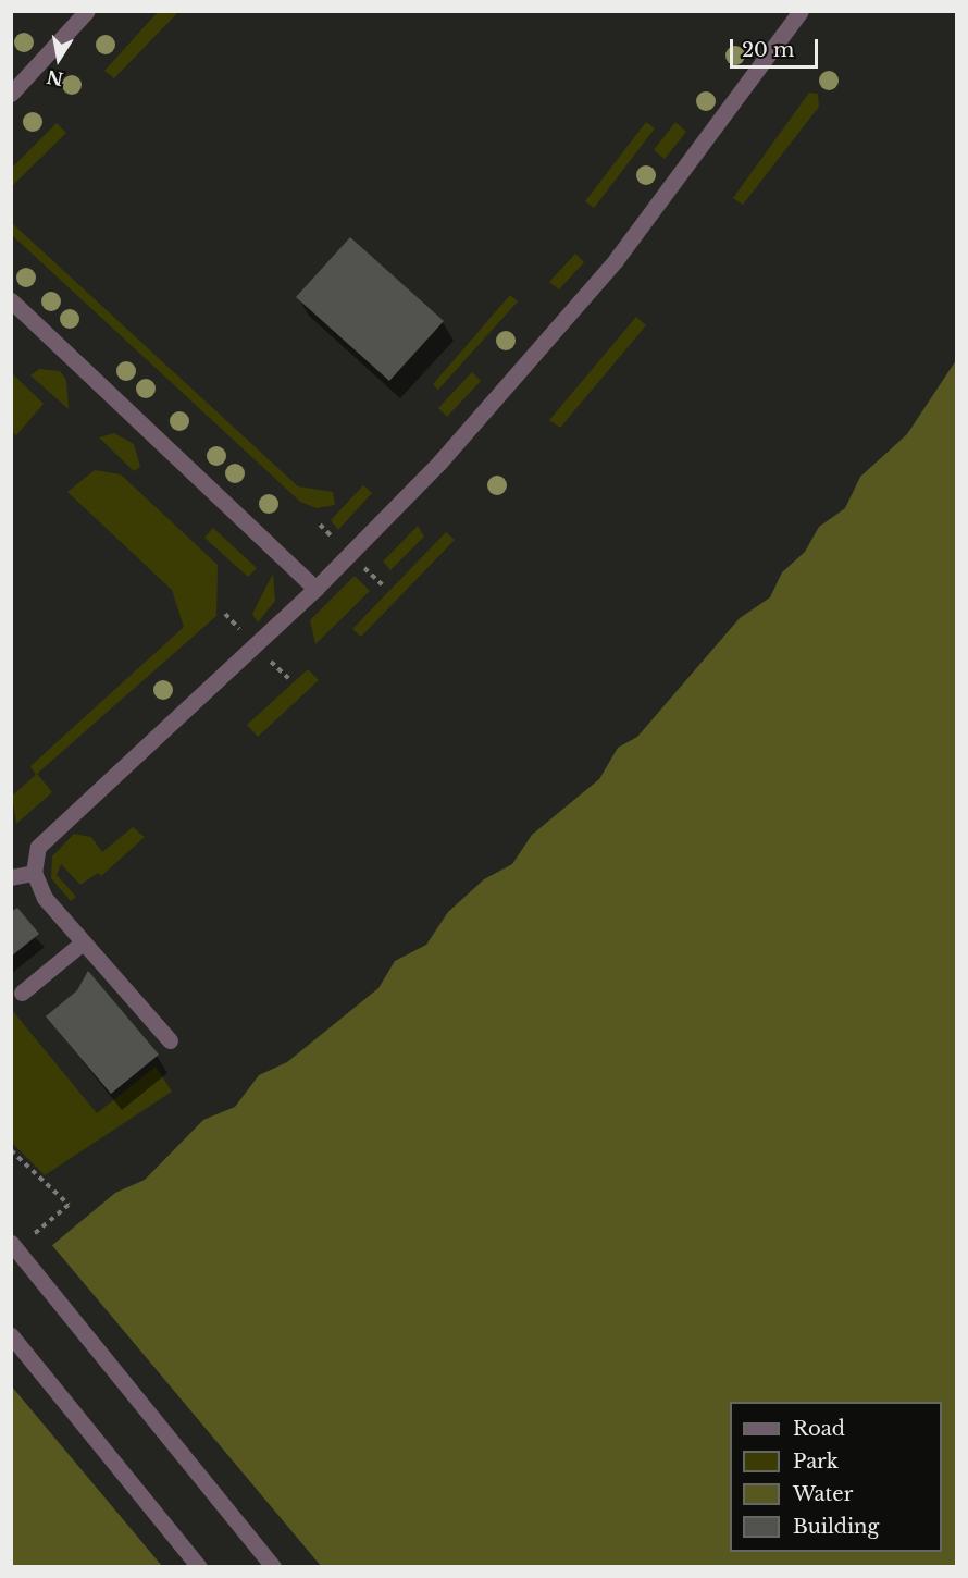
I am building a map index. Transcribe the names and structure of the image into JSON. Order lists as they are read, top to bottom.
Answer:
{
  "legend": [
    "Road",
    "Park",
    "Water",
    "Building"
  ],
  "scale_bar": "20 m",
  "north": "bottom"
}
